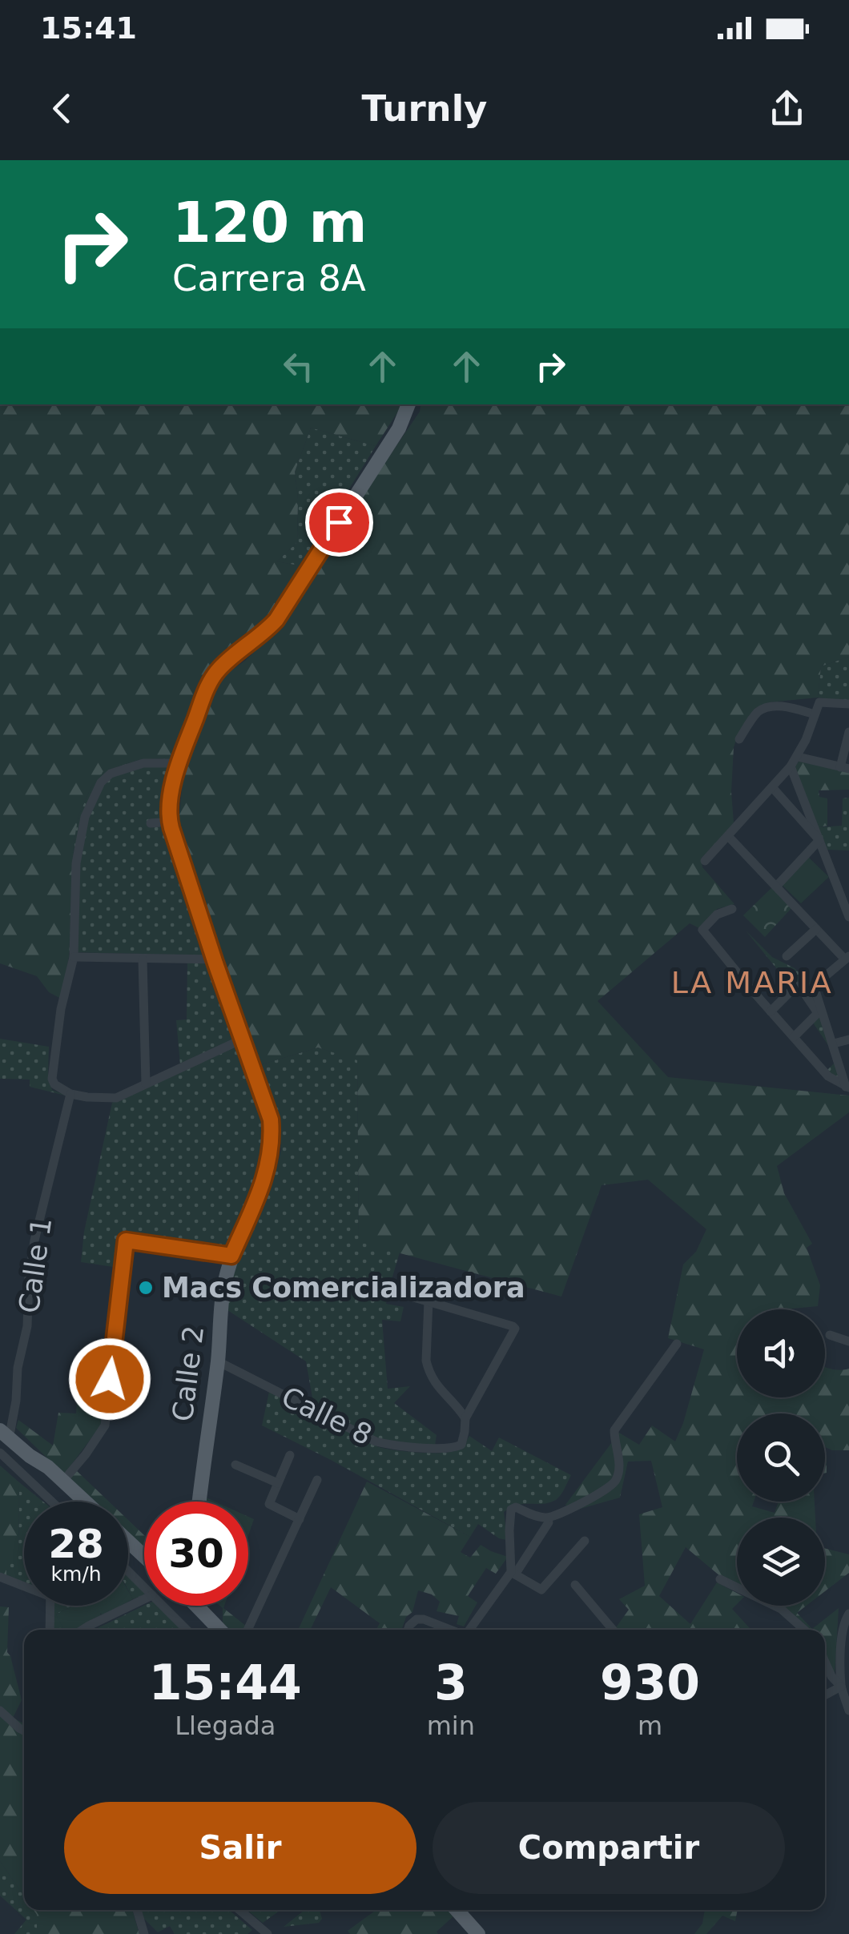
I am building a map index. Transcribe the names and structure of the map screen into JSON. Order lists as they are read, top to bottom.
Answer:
{
  "streets": {
    "main road": ["Calle 2"],
    "street": ["Calle 1", "Calle 8"]
  },
  "crossings": [
    ["Calle 2", "Calle 8"]
  ],
  "districts": ["LA MARIA"],
  "places": ["Macs Comercializadora"],
  "page": {
    "status": "15:41",
    "header": "Turnly",
    "turn": ["120 m", "Carrera 8A"],
    "speed": "28 km/h",
    "limit": "30",
    "eta": [
      "15:44",
      "Llegada",
      "3",
      "min",
      "930",
      "m"
    ],
    "buttons": ["Salir", "Compartir"]
  }
}
